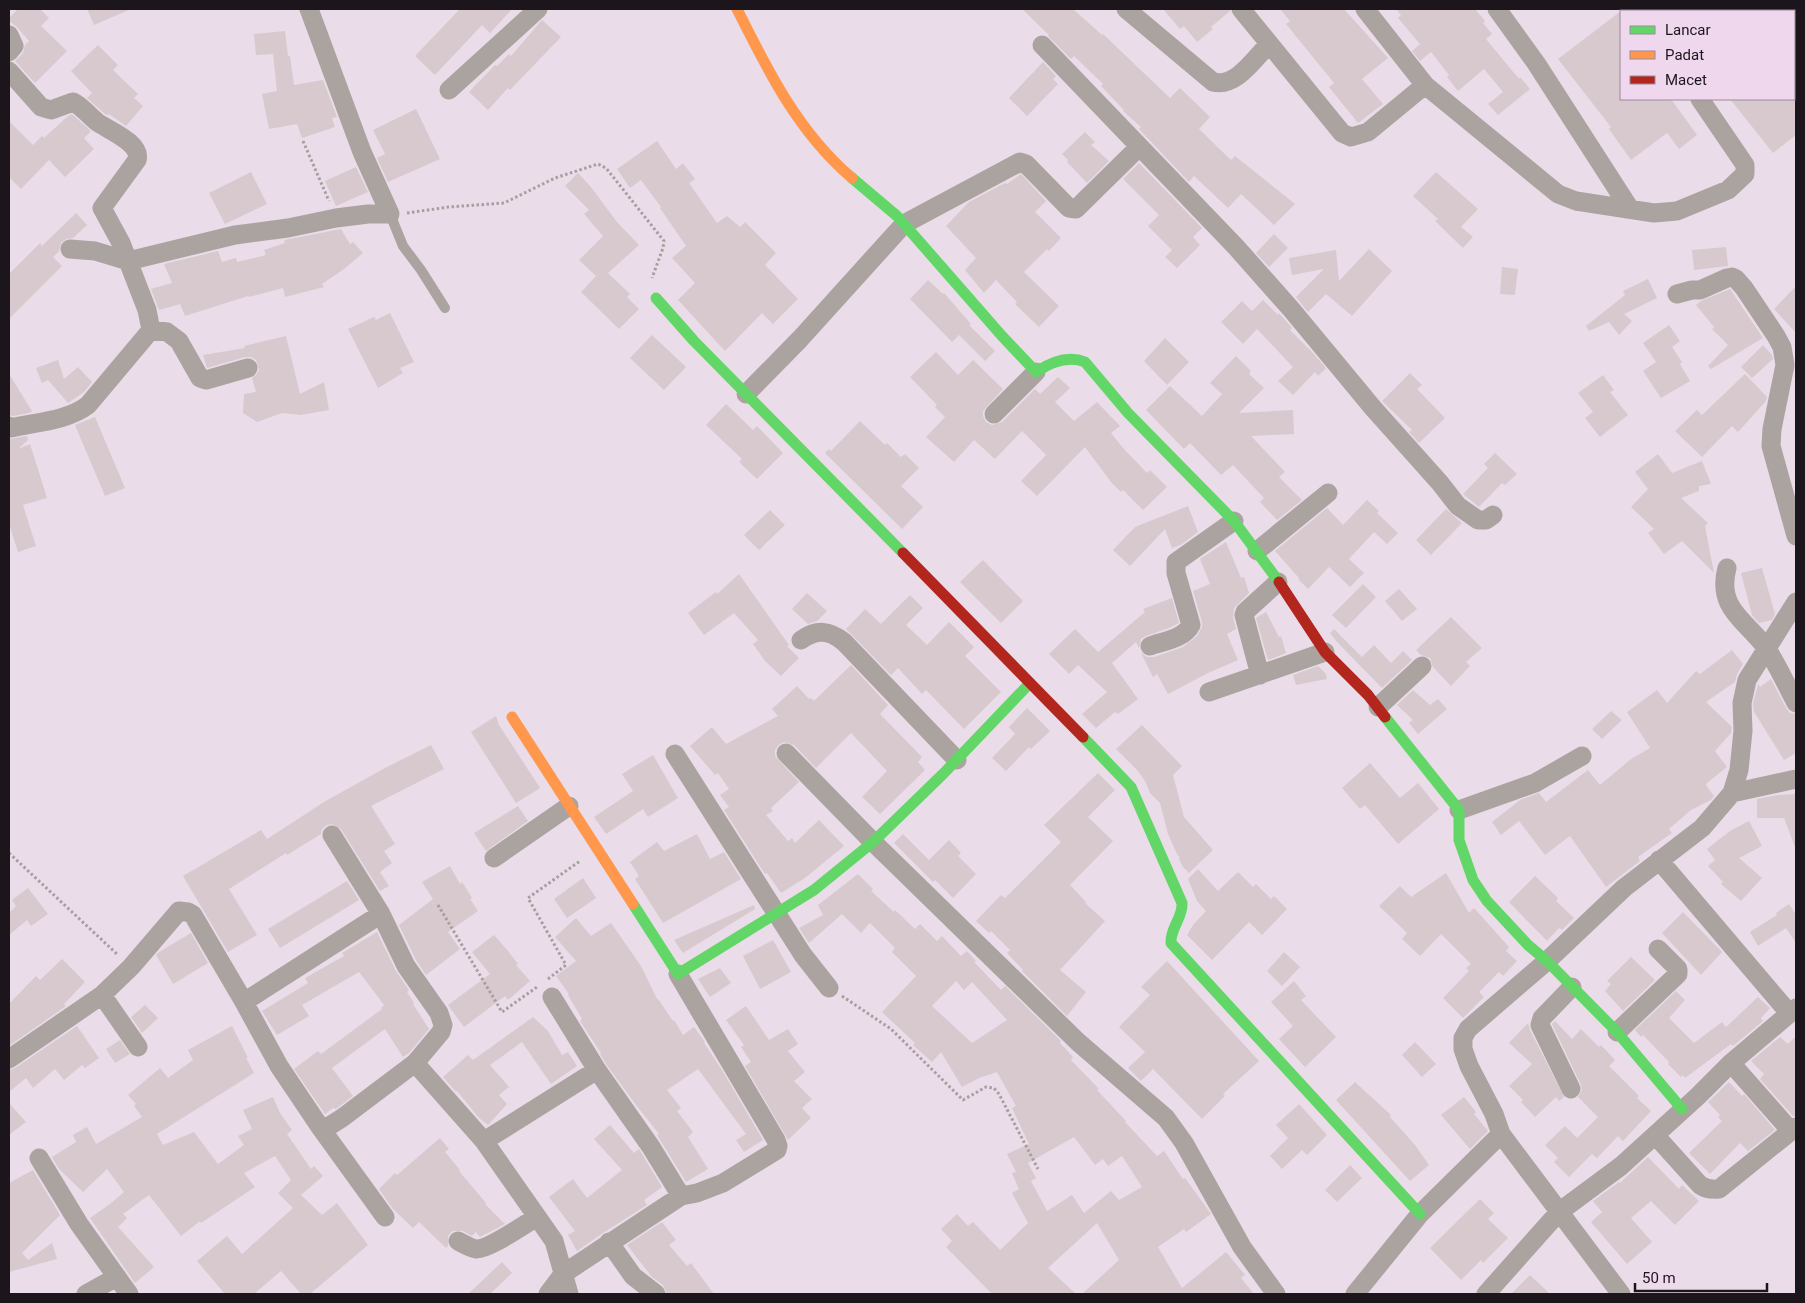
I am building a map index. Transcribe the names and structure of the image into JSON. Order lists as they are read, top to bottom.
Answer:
{
  "legend": ["Lancar", "Padat", "Macet"],
  "scale_bar": "50 m"
}
